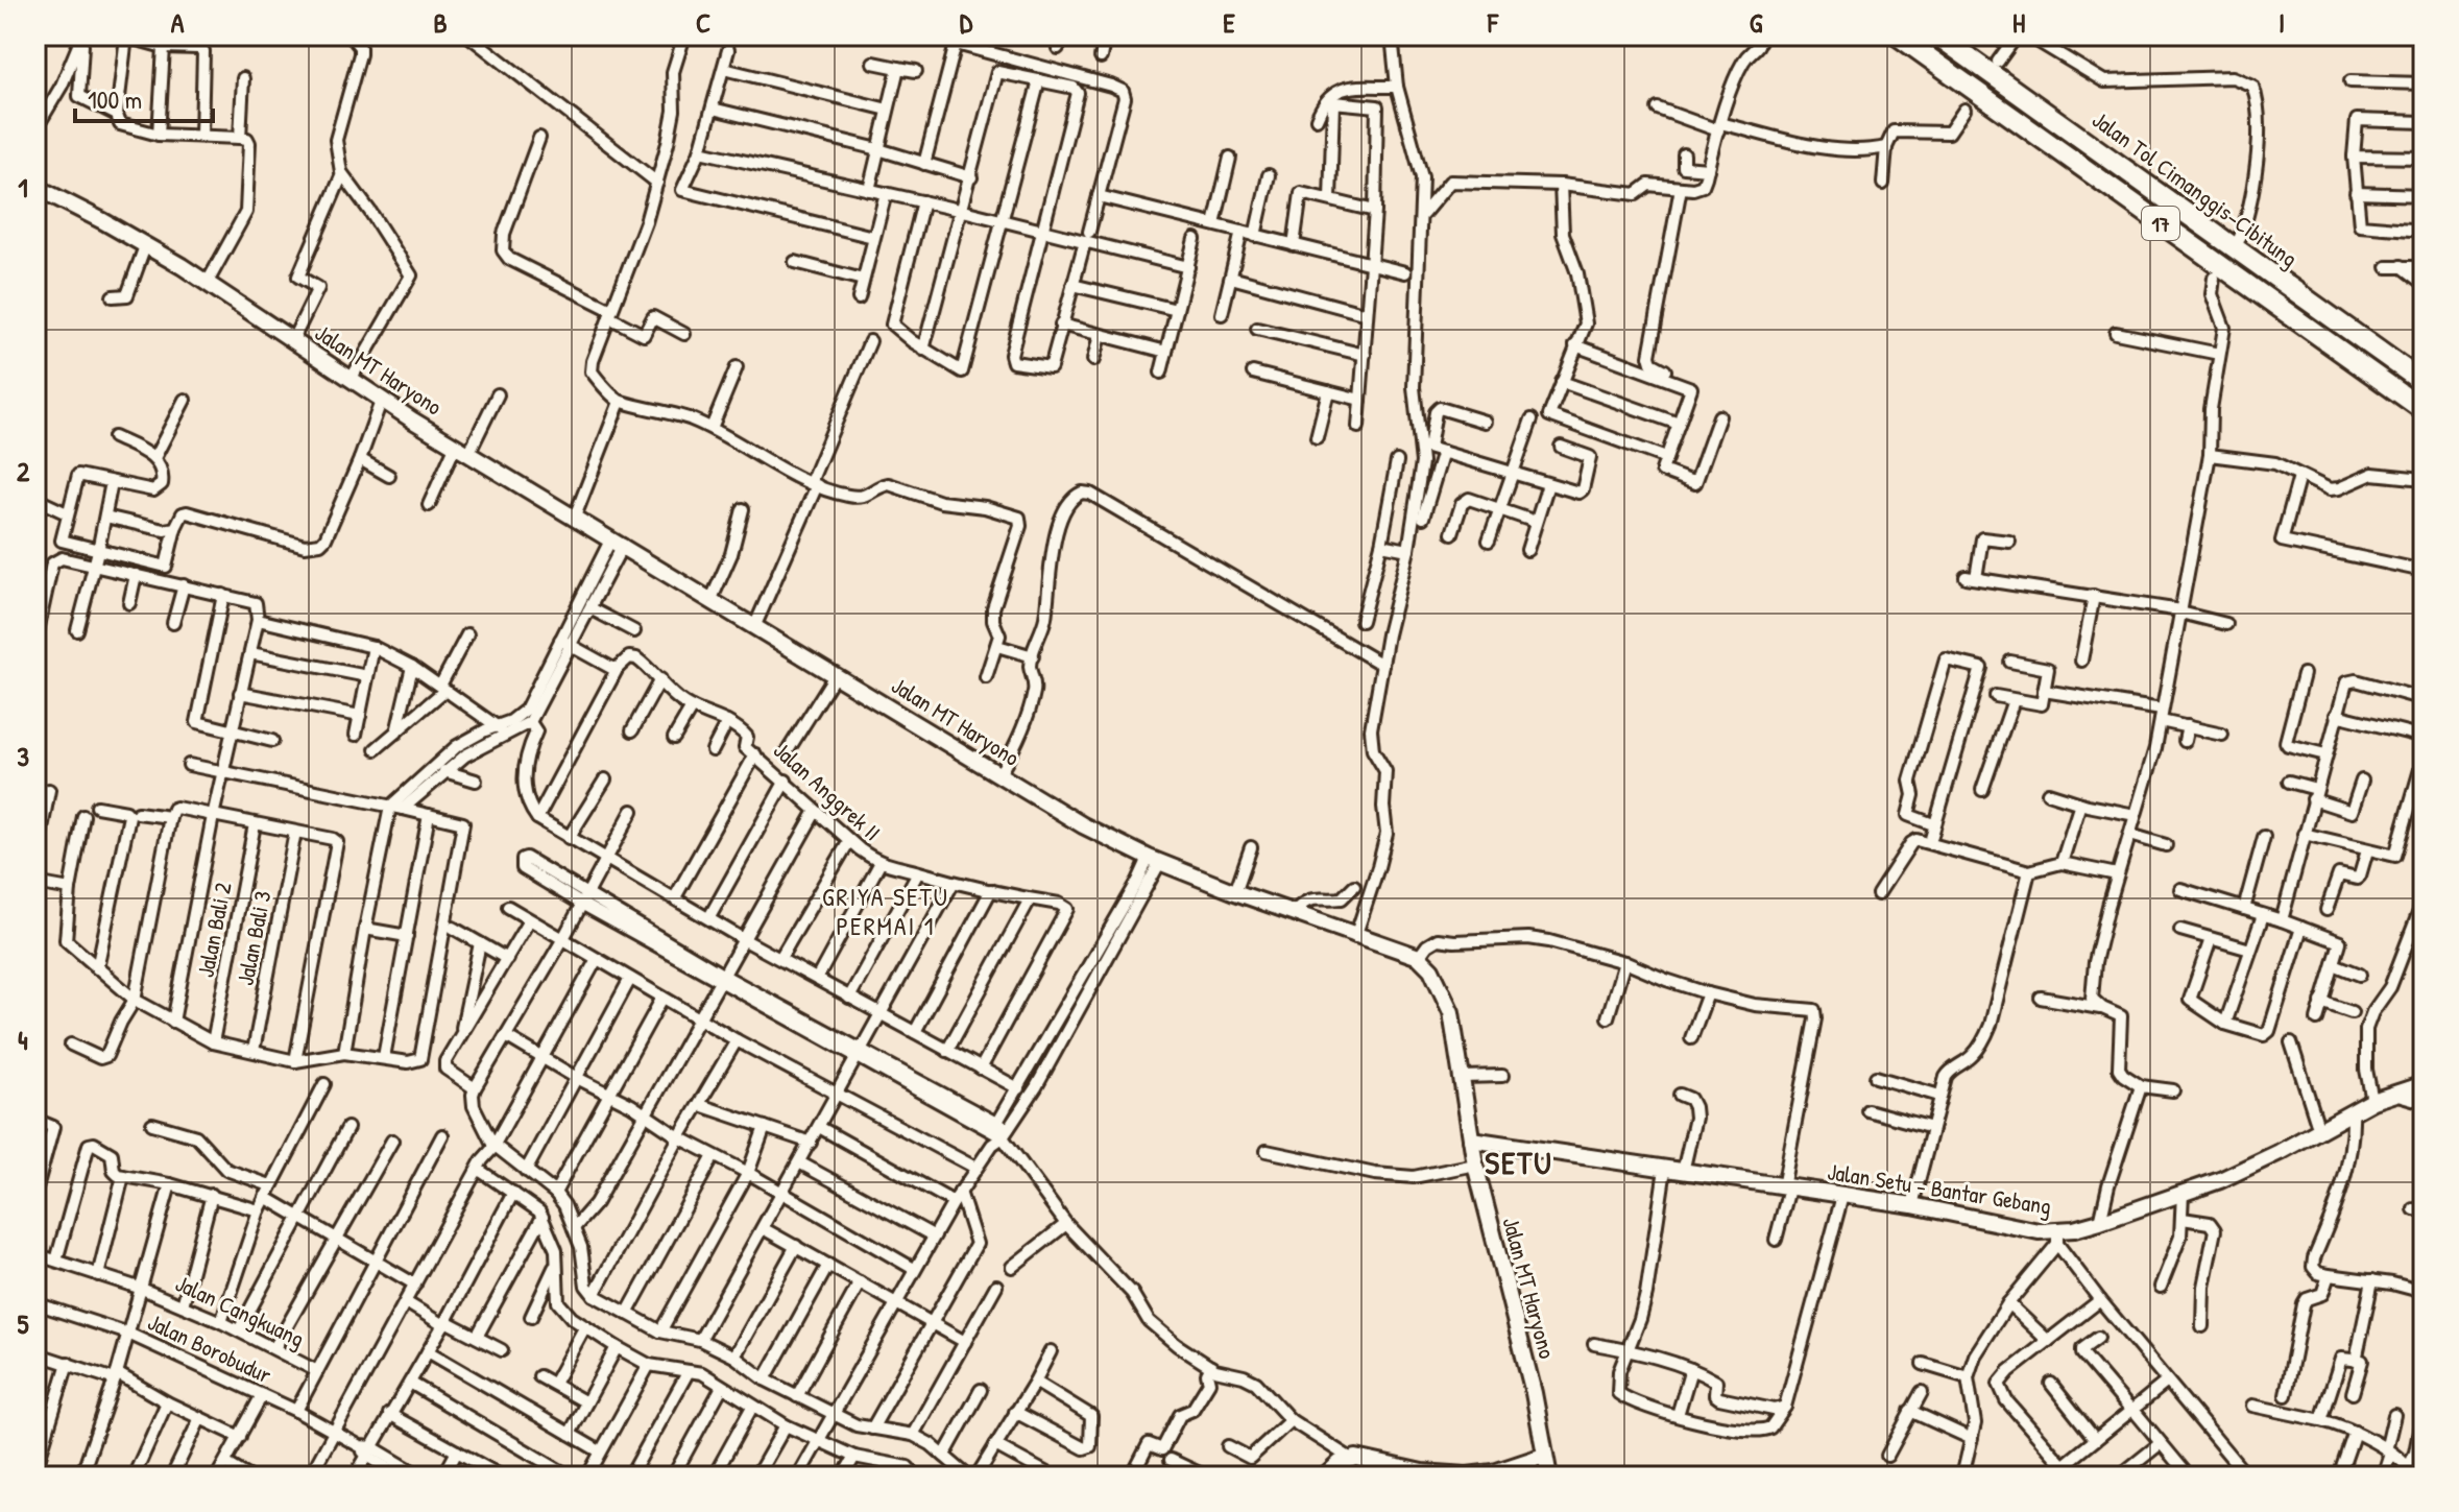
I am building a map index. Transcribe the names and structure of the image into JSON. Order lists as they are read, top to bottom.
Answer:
{
  "streets": {
    "highway": ["Jalan Tol Cimanggis–Cibitung", "17"],
    "main road": ["Jalan MT Haryono", "Jalan Setu - Bantar Gebang"],
    "street": [
      "Jalan Anggrek II",
      "Jalan Bali 2",
      "Jalan Bali 3",
      "Jalan Cangkuang",
      "Jalan Borobudur"
    ]
  },
  "crossings": [
    ["Jalan MT Haryono", "Jalan Setu - Bantar Gebang"],
    ["Jalan Cangkuang", "Jalan Borobudur"]
  ],
  "districts": ["GRIYA SETU PERMAI 1", "SETU"],
  "scale_bar": "100 m",
  "grid": {
    "columns": [
      "A",
      "B",
      "C",
      "D",
      "E",
      "F",
      "G",
      "H",
      "I"
    ],
    "rows": [
      "1",
      "2",
      "3",
      "4",
      "5"
    ]
  }
}
